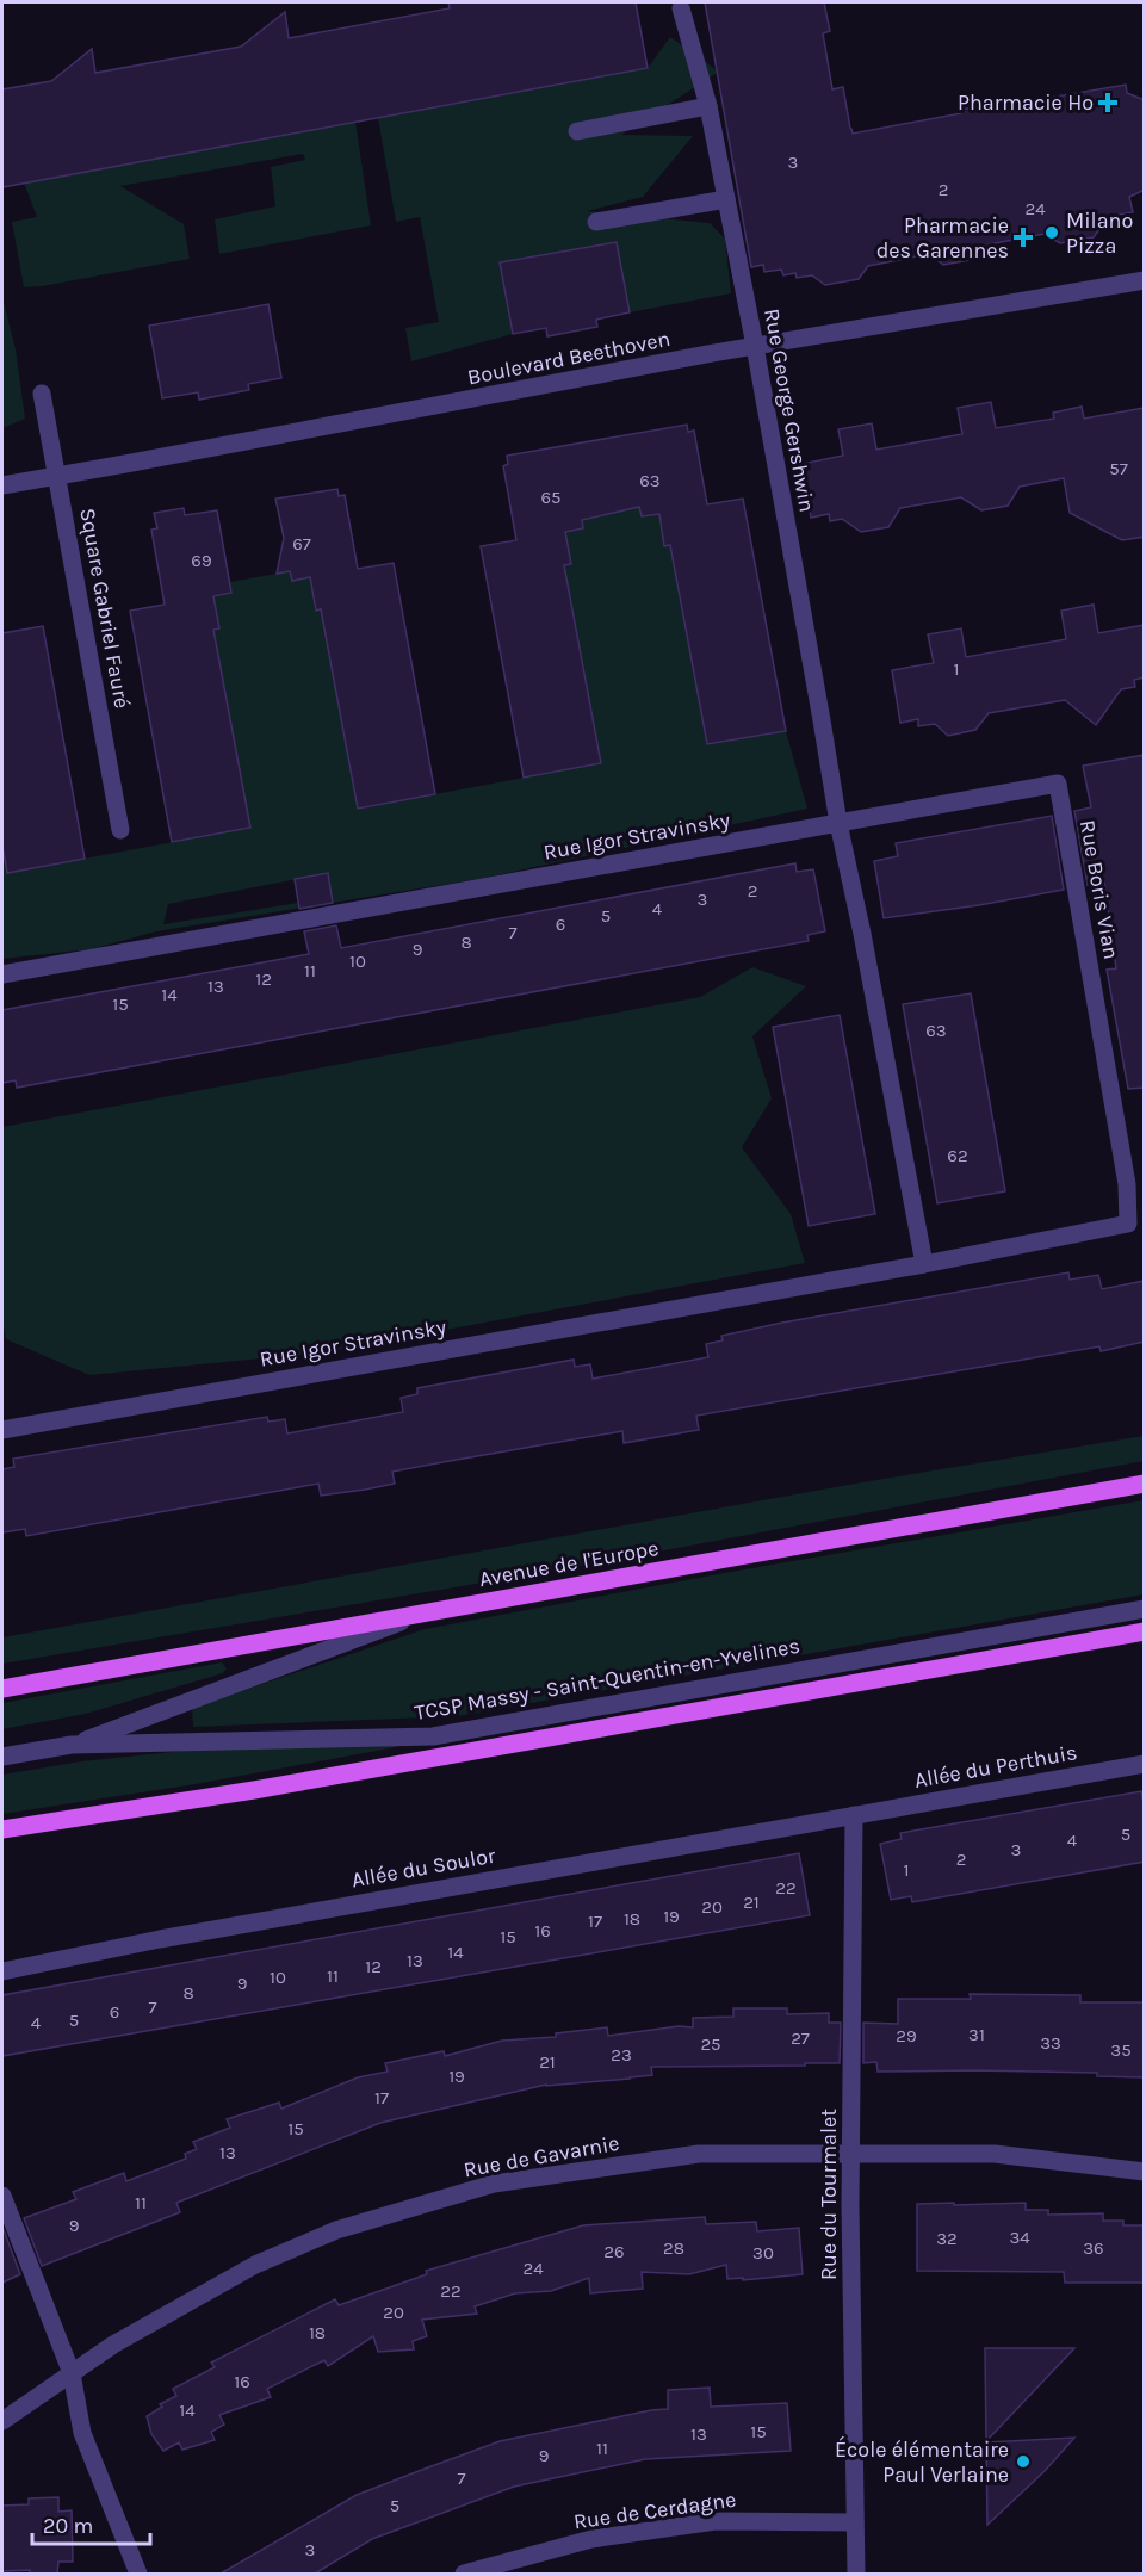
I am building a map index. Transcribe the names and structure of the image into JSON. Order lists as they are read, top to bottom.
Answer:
{
  "streets": {
    "main road": ["Avenue de l'Europe"],
    "street": [
      "Boulevard Beethoven",
      "Rue George Gershwin",
      "Square Gabriel Fauré",
      "Rue Igor Stravinsky",
      "Rue Boris Vian",
      "TCSP Massy - Saint-Quentin-en-Yvelines",
      "Allée du Perthuis",
      "Allée du Soulor",
      "Rue de Gavarnie",
      "Rue du Tourmalet",
      "Rue de Cerdagne"
    ]
  },
  "crossings": [
    ["Boulevard Beethoven", "Rue George Gershwin"],
    ["Boulevard Beethoven", "Square Gabriel Fauré"],
    ["Rue George Gershwin", "Rue Igor Stravinsky"],
    ["Rue George Gershwin", "Rue Boris Vian"],
    ["Rue Igor Stravinsky", "Rue Boris Vian"],
    ["Avenue de l'Europe", "TCSP Massy - Saint-Quentin-en-Yvelines"],
    ["Allée du Perthuis", "Allée du Soulor"],
    ["Allée du Perthuis", "Rue du Tourmalet"],
    ["Allée du Soulor", "Rue du Tourmalet"],
    ["Rue de Gavarnie", "Rue du Tourmalet"],
    ["Rue du Tourmalet", "Rue de Cerdagne"]
  ],
  "places": {
    "health": ["Pharmacie Ho", "Pharmacie des Garennes"],
    "other": ["Milano Pizza", "École élémentaire Paul Verlaine"]
  },
  "house_numbers": [
    "3",
    "2",
    "24",
    "57",
    "63",
    "65",
    "67",
    "69",
    "1",
    "2",
    "3",
    "4",
    "5",
    "6",
    "7",
    "8",
    "9",
    "10",
    "11",
    "12",
    "13",
    "14",
    "15",
    "63",
    "62",
    "5",
    "4",
    "3",
    "2",
    "1",
    "22",
    "21",
    "20",
    "19",
    "18",
    "17",
    "16",
    "15",
    "14",
    "13",
    "12",
    "11",
    "10",
    "9",
    "8",
    "7",
    "6",
    "5",
    "4",
    "31",
    "29",
    "27",
    "33",
    "25",
    "35",
    "23",
    "21",
    "19",
    "17",
    "15",
    "13",
    "11",
    "9",
    "34",
    "32",
    "28",
    "36",
    "26",
    "30",
    "24",
    "22",
    "20",
    "18",
    "16",
    "14",
    "15",
    "13",
    "11",
    "9",
    "7",
    "5",
    "3"
  ],
  "scale_bar": "20 m"
}
